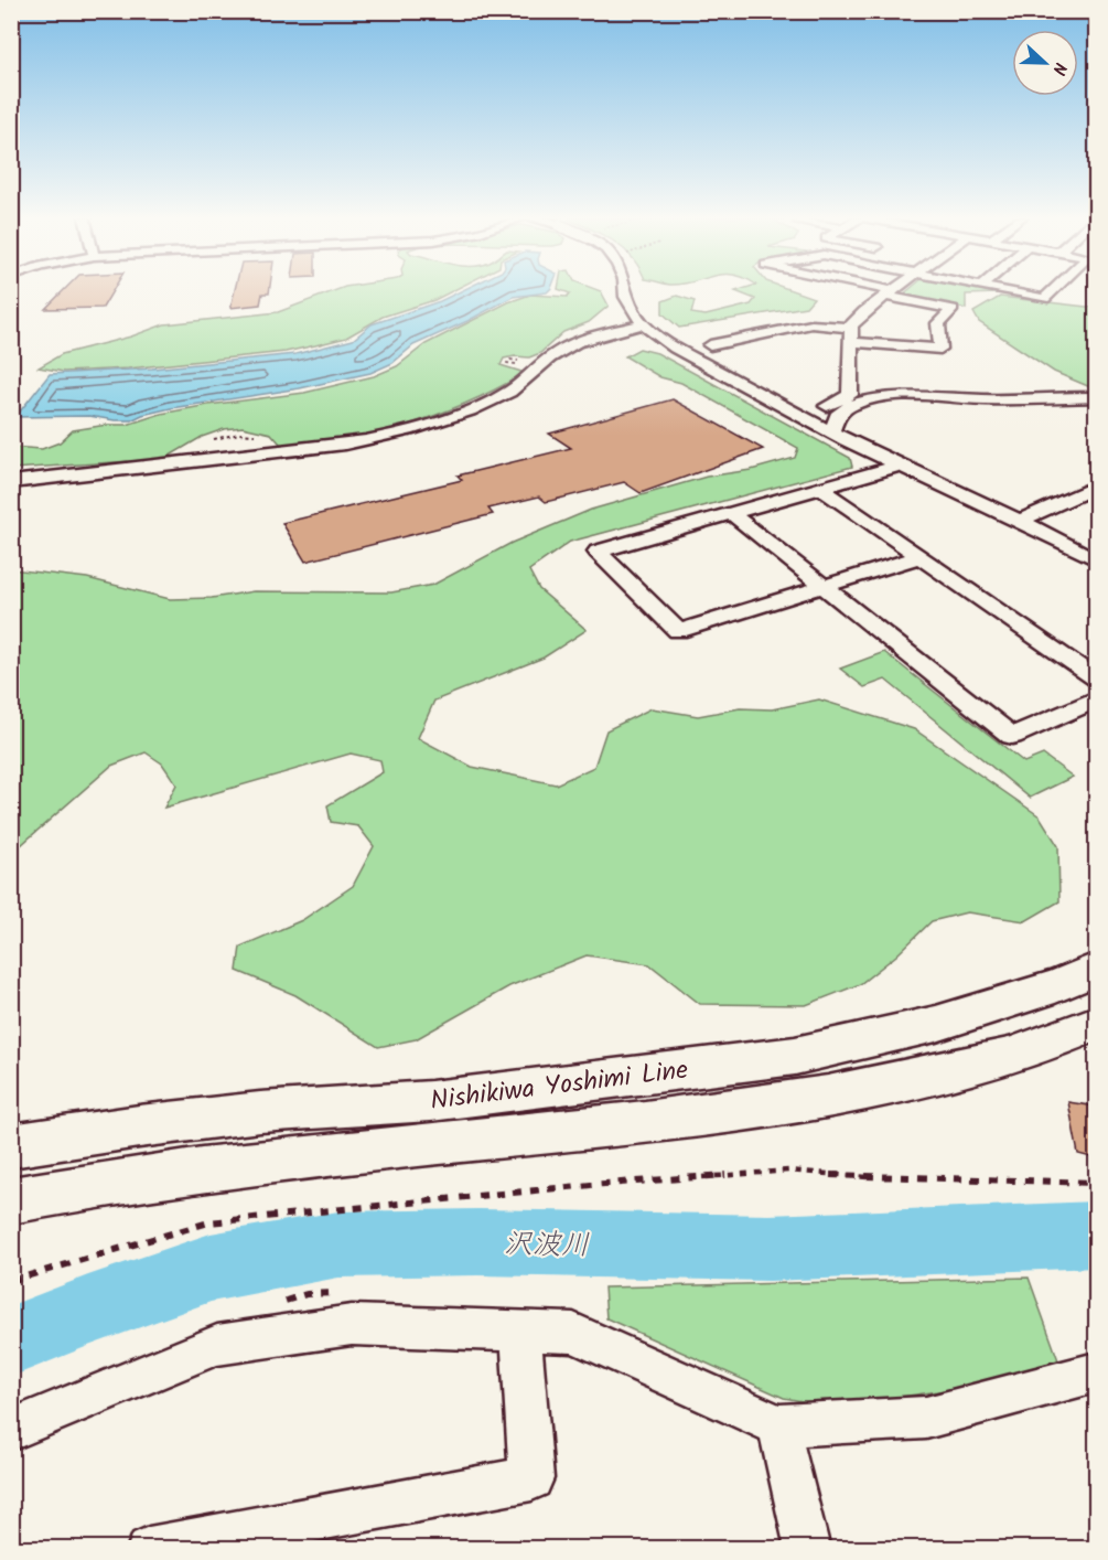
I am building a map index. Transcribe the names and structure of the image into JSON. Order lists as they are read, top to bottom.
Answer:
{
  "streets": {
    "main road": ["Nishikiwa Yoshimi Line"]
  },
  "water": ["沢波川"],
  "north": "right"
}
